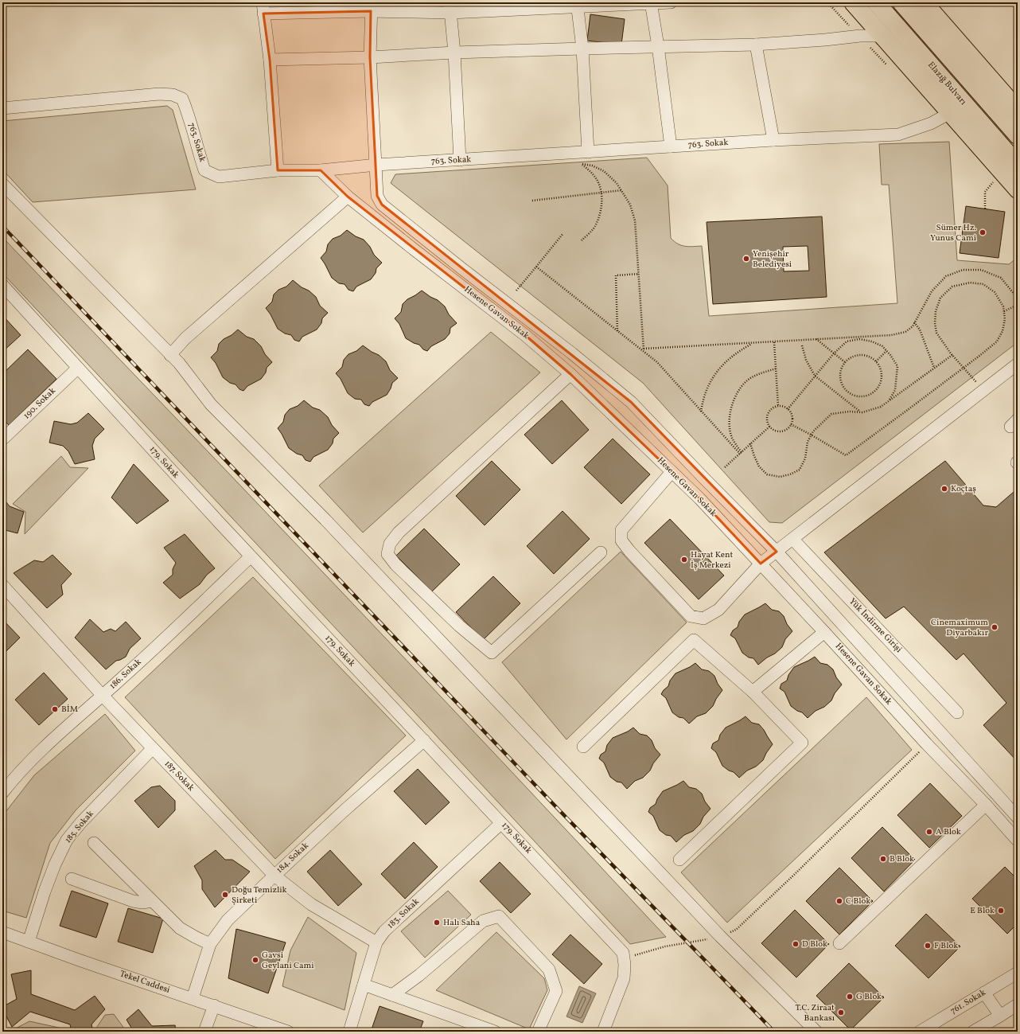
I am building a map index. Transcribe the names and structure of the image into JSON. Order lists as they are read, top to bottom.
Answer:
{
  "streets": {
    "highway": ["Elazığ Bulvarı"],
    "street": [
      "763. Sokak",
      "Hesene Gavan Sokak",
      "190. Sokak",
      "179. Sokak",
      "Yük İndirme Girişi",
      "186. Sokak",
      "187. Sokak",
      "185. Sokak",
      "184. Sokak",
      "183. Sokak",
      "Tekel Caddesi",
      "761. Sokak"
    ]
  },
  "crossings": [
    ["763. Sokak", "Hesene Gavan Sokak"],
    ["190. Sokak", "179. Sokak"],
    ["179. Sokak", "186. Sokak"],
    ["179. Sokak", "184. Sokak"],
    ["179. Sokak", "183. Sokak"],
    ["186. Sokak", "187. Sokak"],
    ["187. Sokak", "185. Sokak"],
    ["187. Sokak", "184. Sokak"],
    ["187. Sokak", "183. Sokak"],
    ["185. Sokak", "Tekel Caddesi"],
    ["184. Sokak", "Tekel Caddesi"]
  ],
  "places": [
    "Sümer Hz. Yunus Cami",
    "Yenişehir Belediyesi",
    "Koçtaş",
    "Hayat Kent İş Merkezi",
    "Cinemaximum Diyarbakır",
    "BİM",
    "A Blok",
    "B Blok",
    "Doğu Temizlik Şirketi",
    "C Blok",
    "E Blok",
    "Halı Saha",
    "D Blok",
    "F Blok",
    "Gavsi Geylani Cami",
    "G Blok",
    "T.C. Ziraat Bankası"
  ]
}
